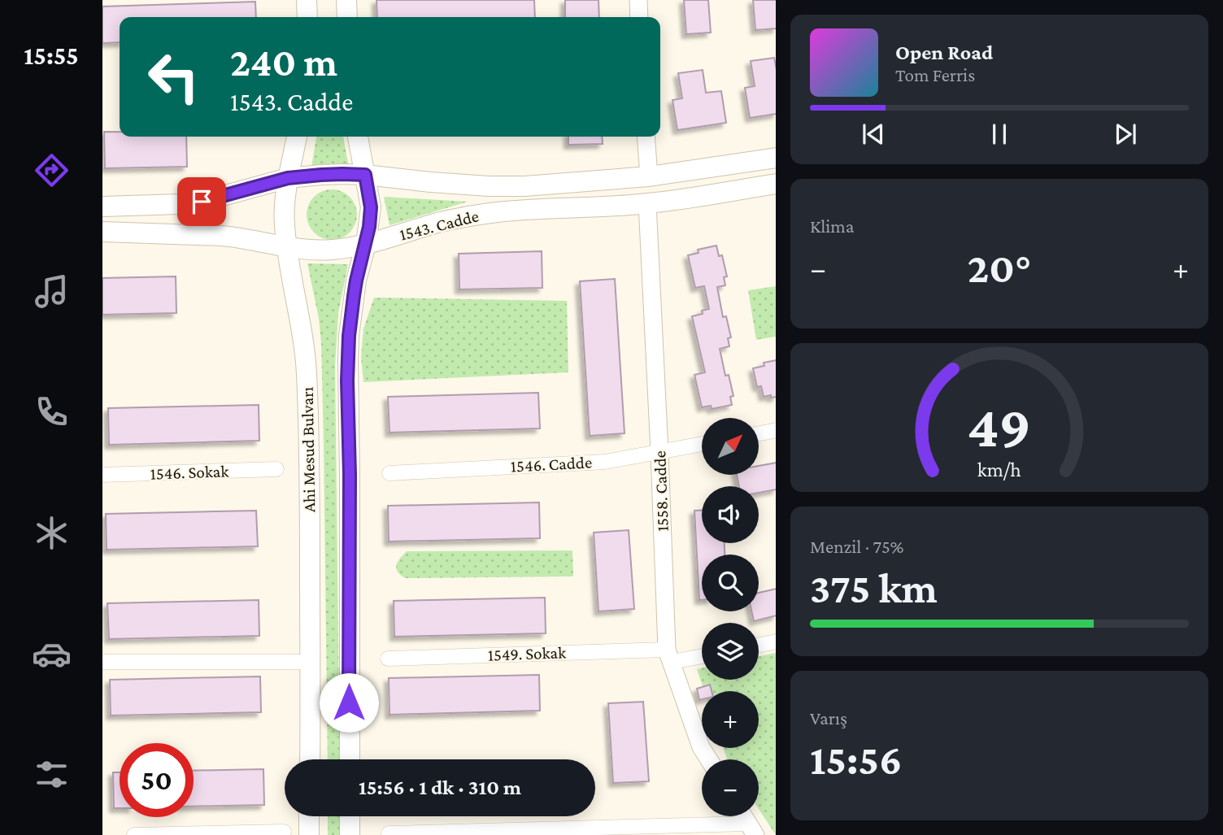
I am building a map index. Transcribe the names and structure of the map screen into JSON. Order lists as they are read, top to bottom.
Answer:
{
  "streets": {
    "main road": ["1543. Cadde", "Ahi Mesud Bulvarı"],
    "street": [
      "1546. Cadde",
      "1546. Sokak",
      "1558. Cadde",
      "1549. Sokak"
    ]
  },
  "crossings": [
    ["1543. Cadde", "Ahi Mesud Bulvarı"],
    ["1543. Cadde", "1558. Cadde"],
    ["1546. Cadde", "1558. Cadde"],
    ["1558. Cadde", "1549. Sokak"]
  ],
  "north": "top right",
  "page": {
    "tabs": "15:55",
    "turn": ["240 m", "1543. Cadde"],
    "song": ["Open Road", "Tom Ferris"],
    "tile": [
      "Klima",
      ["Menzil · 75%", "375 km"],
      ["Varış", "15:56"]
    ],
    "heat": ["−", "20°", "+"],
    "map_buttons": ["+", "−"],
    "limit": "50",
    "trip": "15:56 · 1 dk · 310 m",
    "gauge": ["49", "km/h"]
  }
}
